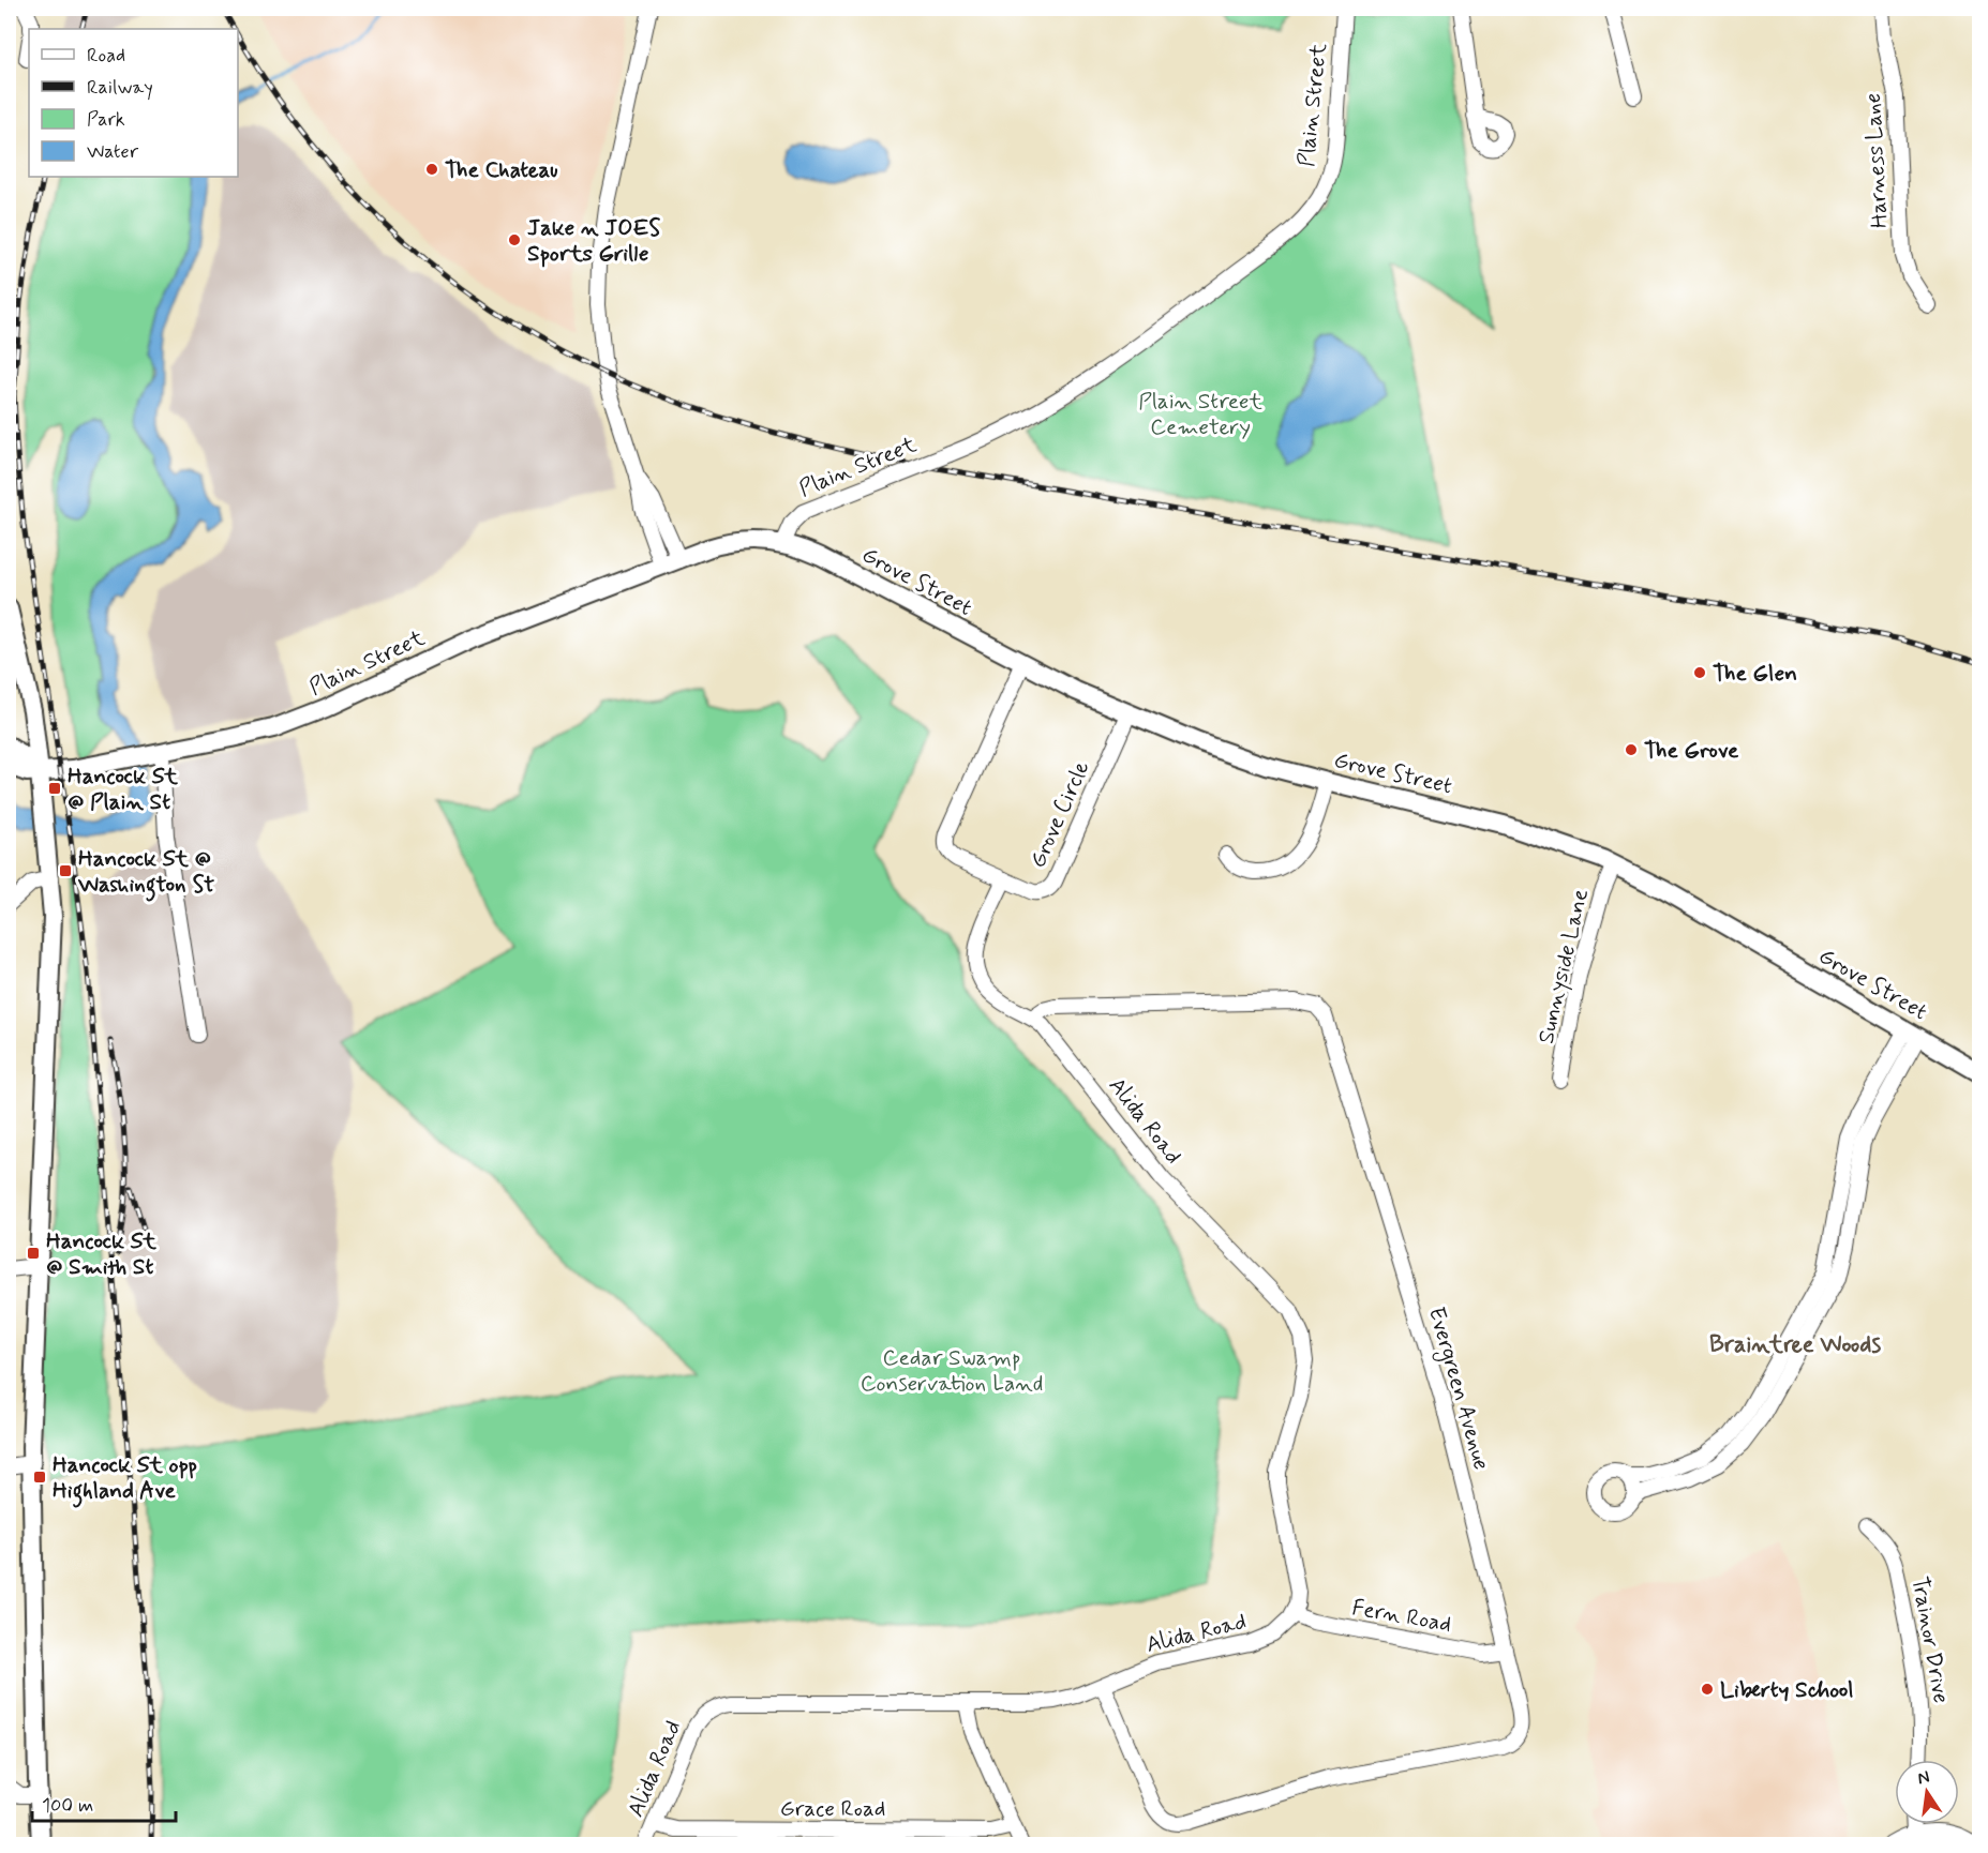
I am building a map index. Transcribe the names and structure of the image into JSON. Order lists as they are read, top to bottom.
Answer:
{
  "streets": {
    "main road": ["Plain Street", "Grove Street"],
    "street": [
      "Harness Lane",
      "Grove Circle",
      "Sunnyside Lane",
      "Alida Road",
      "Evergreen Avenue",
      "Fern Road",
      "Trainor Drive",
      "Grace Road"
    ]
  },
  "crossings": [
    ["Plain Street", "Grove Street"],
    ["Grove Street", "Grove Circle"],
    ["Grove Street", "Sunnyside Lane"],
    ["Alida Road", "Evergreen Avenue"],
    ["Alida Road", "Fern Road"],
    ["Alida Road", "Grace Road"],
    ["Evergreen Avenue", "Fern Road"]
  ],
  "districts": ["Braintree Woods"],
  "parks": ["Plain Street Cemetery", "Cedar Swamp Conservation Land"],
  "places": {
    "other": [
      "The Chateau",
      "Jake n JOES Sports Grille",
      "The Glen",
      "The Grove",
      "Liberty School"
    ],
    "transit": [
      "Hancock St @ Plain St",
      "Hancock St @ Washington St",
      "Hancock St @ Smith St",
      "Hancock St opp Highland Ave"
    ]
  },
  "legend": [
    "Road",
    "Railway",
    "Park",
    "Water"
  ],
  "scale_bar": "100 m",
  "north": "top"
}
